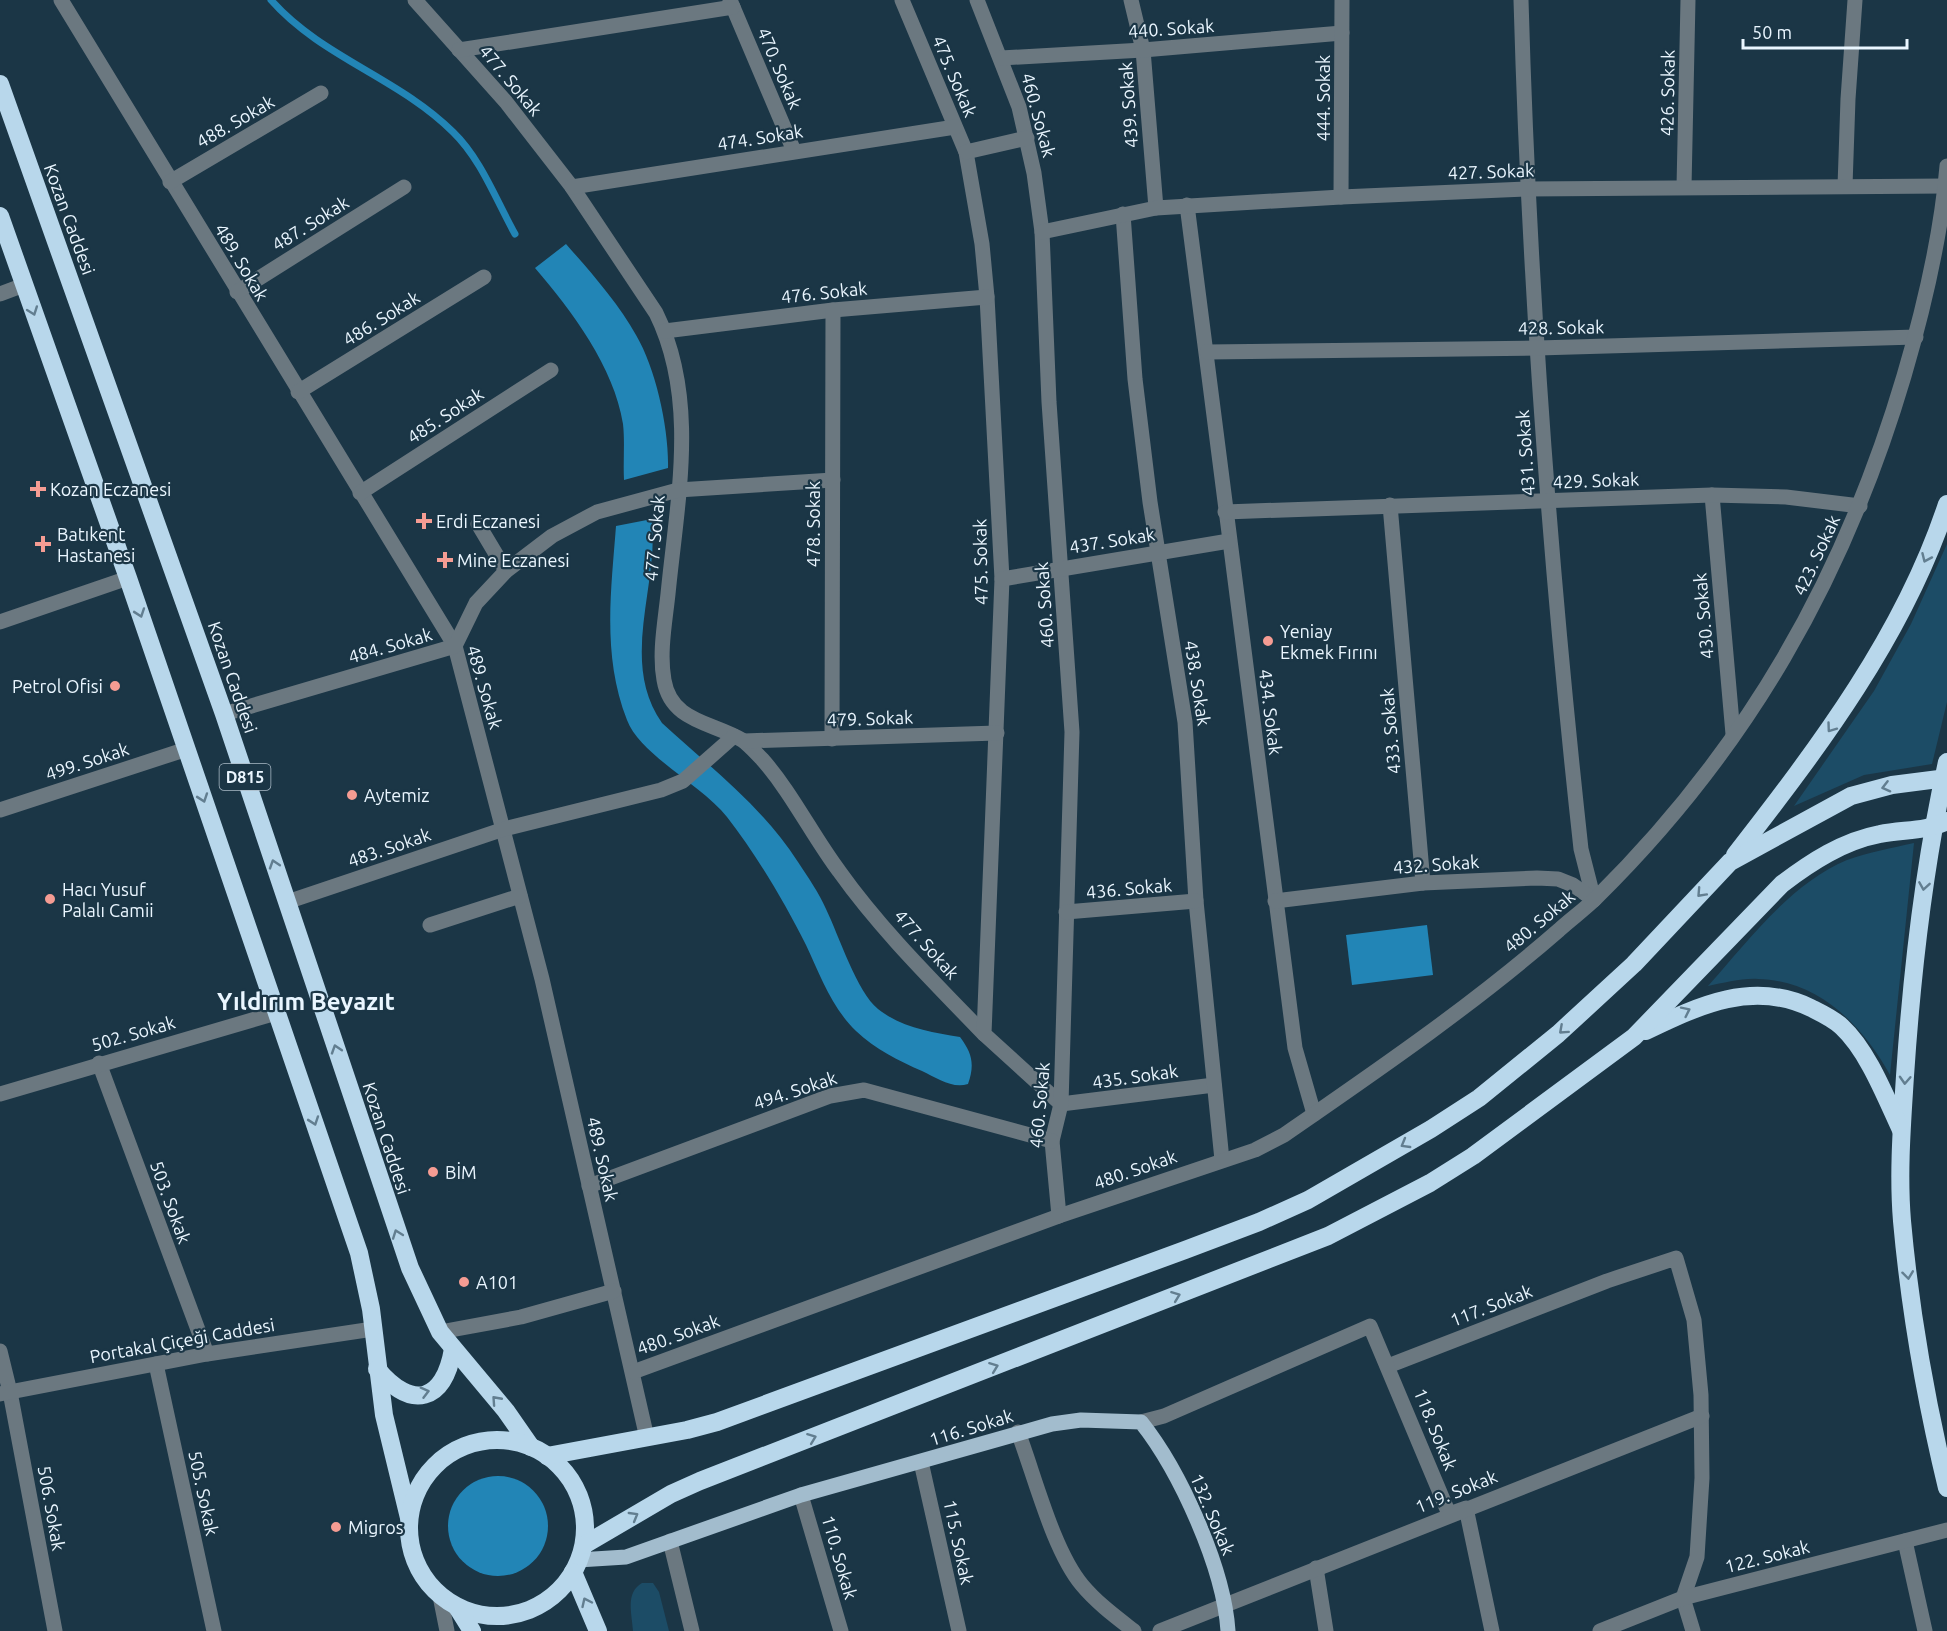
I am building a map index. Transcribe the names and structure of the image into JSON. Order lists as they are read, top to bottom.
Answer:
{
  "streets": {
    "highway": ["Kozan Caddesi", "D815"],
    "main road": ["116. Sokak", "132. Sokak"],
    "street": [
      "440. Sokak",
      "470. Sokak",
      "475. Sokak",
      "477. Sokak",
      "426. Sokak",
      "444. Sokak",
      "439. Sokak",
      "460. Sokak",
      "488. Sokak",
      "474. Sokak",
      "427. Sokak",
      "487. Sokak",
      "489. Sokak",
      "476. Sokak",
      "486. Sokak",
      "428. Sokak",
      "485. Sokak",
      "431. Sokak",
      "429. Sokak",
      "478. Sokak",
      "437. Sokak",
      "423. Sokak",
      "430. Sokak",
      "484. Sokak",
      "438. Sokak",
      "434. Sokak",
      "479. Sokak",
      "433. Sokak",
      "499. Sokak",
      "483. Sokak",
      "432. Sokak",
      "436. Sokak",
      "480. Sokak",
      "502. Sokak",
      "435. Sokak",
      "494. Sokak",
      "503. Sokak",
      "117. Sokak",
      "Portakal Çiçeği Caddesi",
      "118. Sokak",
      "119. Sokak",
      "505. Sokak",
      "506. Sokak",
      "115. Sokak",
      "122. Sokak",
      "110. Sokak"
    ]
  },
  "crossings": [
    ["440. Sokak", "444. Sokak"],
    ["440. Sokak", "439. Sokak"],
    ["440. Sokak", "460. Sokak"],
    ["470. Sokak", "474. Sokak"],
    ["475. Sokak", "477. Sokak"],
    ["475. Sokak", "474. Sokak"],
    ["475. Sokak", "476. Sokak"],
    ["475. Sokak", "437. Sokak"],
    ["475. Sokak", "479. Sokak"],
    ["477. Sokak", "474. Sokak"],
    ["477. Sokak", "476. Sokak"],
    ["477. Sokak", "484. Sokak"],
    ["477. Sokak", "479. Sokak"],
    ["477. Sokak", "483. Sokak"],
    ["426. Sokak", "427. Sokak"],
    ["444. Sokak", "427. Sokak"],
    ["439. Sokak", "427. Sokak"],
    ["460. Sokak", "427. Sokak"],
    ["460. Sokak", "437. Sokak"],
    ["460. Sokak", "436. Sokak"],
    ["460. Sokak", "480. Sokak"],
    ["460. Sokak", "435. Sokak"],
    ["460. Sokak", "494. Sokak"],
    ["488. Sokak", "489. Sokak"],
    ["427. Sokak", "431. Sokak"],
    ["427. Sokak", "423. Sokak"],
    ["427. Sokak", "438. Sokak"],
    ["427. Sokak", "434. Sokak"],
    ["Kozan Caddesi", "484. Sokak"],
    ["Kozan Caddesi", "D815"],
    ["Kozan Caddesi", "483. Sokak"],
    ["Kozan Caddesi", "116. Sokak"],
    ["487. Sokak", "489. Sokak"],
    ["489. Sokak", "486. Sokak"],
    ["489. Sokak", "485. Sokak"],
    ["489. Sokak", "484. Sokak"],
    ["489. Sokak", "483. Sokak"],
    ["489. Sokak", "480. Sokak"],
    ["489. Sokak", "494. Sokak"],
    ["476. Sokak", "478. Sokak"],
    ["428. Sokak", "431. Sokak"],
    ["428. Sokak", "423. Sokak"],
    ["428. Sokak", "434. Sokak"],
    ["431. Sokak", "429. Sokak"],
    ["431. Sokak", "423. Sokak"],
    ["431. Sokak", "432. Sokak"],
    ["431. Sokak", "480. Sokak"],
    ["429. Sokak", "423. Sokak"],
    ["429. Sokak", "430. Sokak"],
    ["429. Sokak", "434. Sokak"],
    ["429. Sokak", "433. Sokak"],
    ["478. Sokak", "484. Sokak"],
    ["478. Sokak", "479. Sokak"],
    ["437. Sokak", "438. Sokak"],
    ["437. Sokak", "434. Sokak"],
    ["423. Sokak", "430. Sokak"],
    ["423. Sokak", "432. Sokak"],
    ["423. Sokak", "480. Sokak"],
    ["438. Sokak", "436. Sokak"],
    ["438. Sokak", "480. Sokak"],
    ["438. Sokak", "435. Sokak"],
    ["434. Sokak", "432. Sokak"],
    ["434. Sokak", "480. Sokak"],
    ["479. Sokak", "483. Sokak"],
    ["433. Sokak", "432. Sokak"],
    ["499. Sokak", "D815"],
    ["D815", "502. Sokak"],
    ["D815", "Portakal Çiçeği Caddesi"],
    ["D815", "116. Sokak"],
    ["432. Sokak", "480. Sokak"],
    ["502. Sokak", "503. Sokak"],
    ["503. Sokak", "Portakal Çiçeği Caddesi"],
    ["117. Sokak", "118. Sokak"],
    ["117. Sokak", "119. Sokak"],
    ["Portakal Çiçeği Caddesi", "505. Sokak"],
    ["Portakal Çiçeği Caddesi", "506. Sokak"],
    ["116. Sokak", "118. Sokak"],
    ["116. Sokak", "132. Sokak"],
    ["116. Sokak", "115. Sokak"],
    ["116. Sokak", "110. Sokak"],
    ["118. Sokak", "119. Sokak"],
    ["119. Sokak", "132. Sokak"]
  ],
  "districts": ["Yıldırım Beyazıt"],
  "places": {
    "health": [
      "Kozan Eczanesi",
      "Erdi Eczanesi",
      "Batıkent Hastanesi",
      "Mine Eczanesi"
    ],
    "other": [
      "Yeniay Ekmek Fırını",
      "Petrol Ofisi",
      "Aytemiz",
      "Hacı Yusuf Palalı Camii",
      "BİM",
      "A101",
      "Migros"
    ]
  },
  "scale_bar": "50 m"
}
